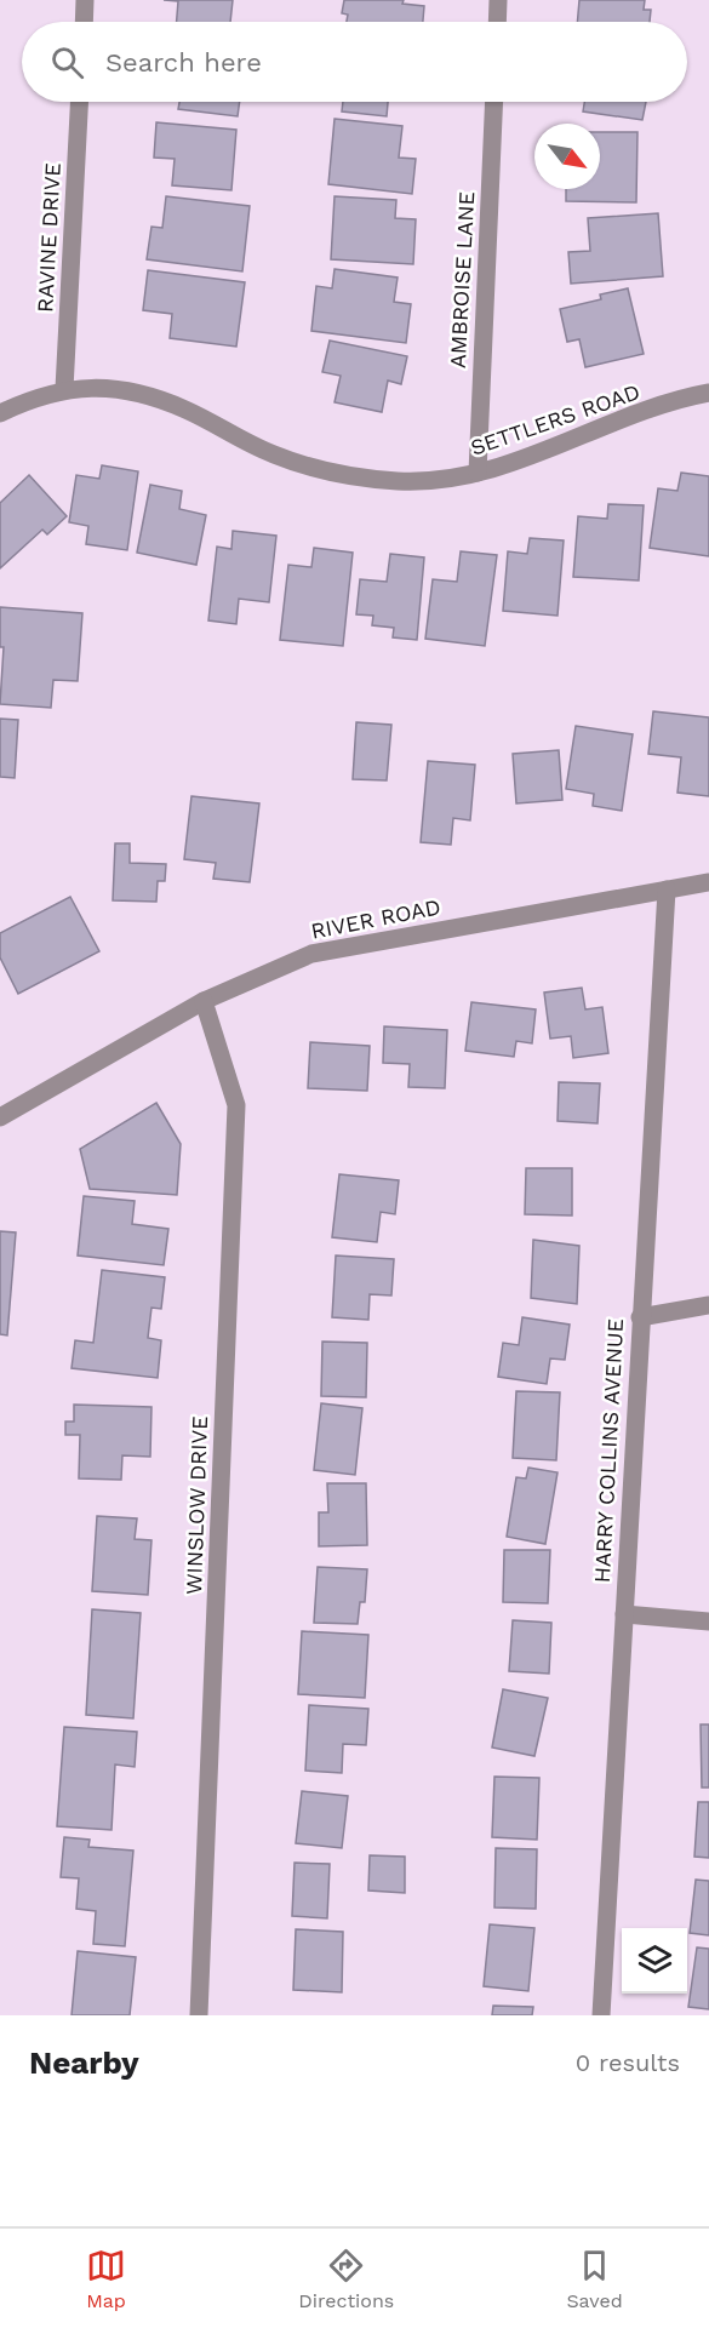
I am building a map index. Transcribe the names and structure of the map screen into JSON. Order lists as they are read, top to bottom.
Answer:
{
  "streets": {
    "street": [
      "RAVINE DRIVE",
      "AMBROISE LANE",
      "SETTLERS ROAD",
      "RIVER ROAD",
      "HARRY COLLINS AVENUE",
      "WINSLOW DRIVE"
    ]
  },
  "crossings": [
    ["RAVINE DRIVE", "SETTLERS ROAD"],
    ["AMBROISE LANE", "SETTLERS ROAD"],
    ["RIVER ROAD", "HARRY COLLINS AVENUE"],
    ["RIVER ROAD", "WINSLOW DRIVE"]
  ],
  "north": "bottom right",
  "page": {
    "search": "Search here",
    "heading": ["Nearby", "0 results"],
    "nav": ["Map", "Directions", "Saved"]
  }
}
